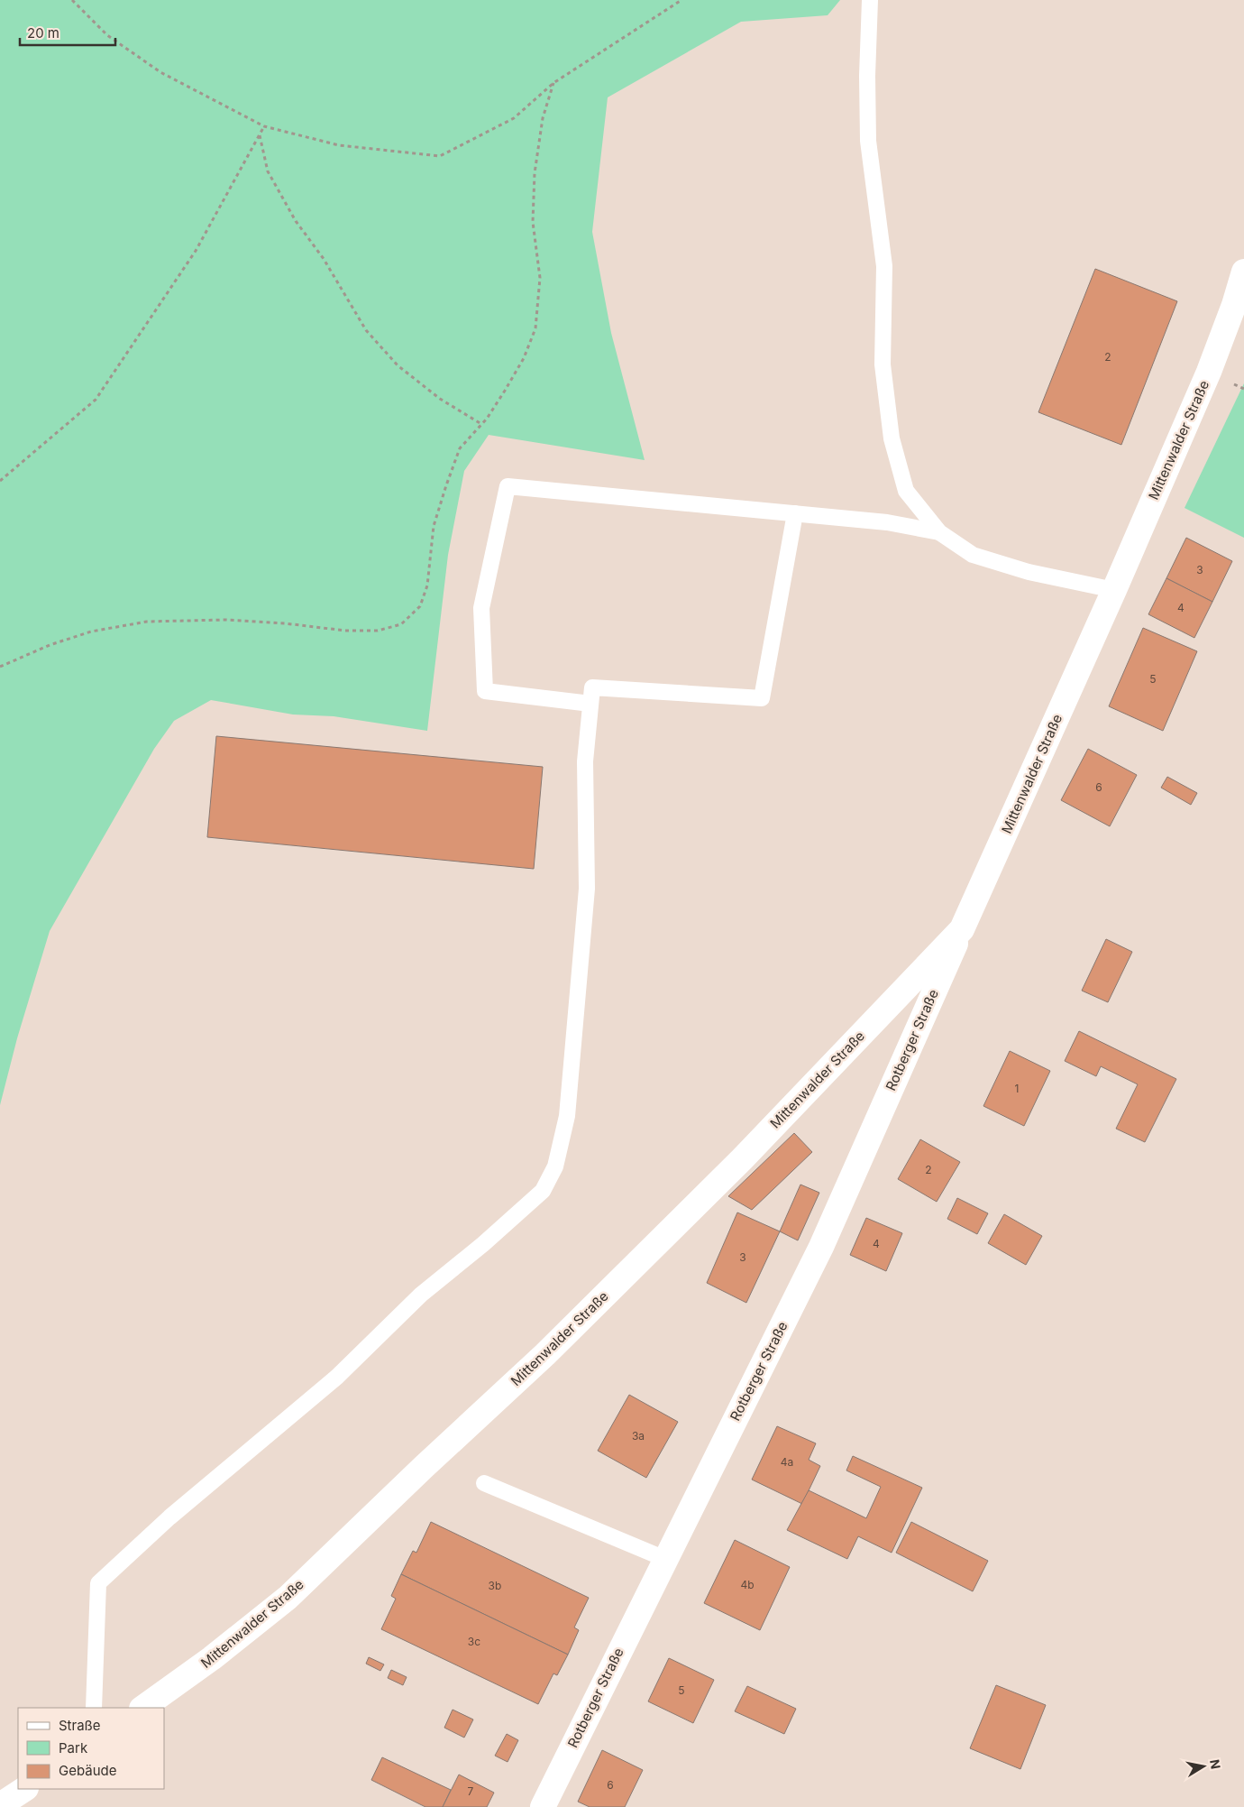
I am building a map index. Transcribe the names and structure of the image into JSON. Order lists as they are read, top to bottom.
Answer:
{
  "streets": {
    "street": ["Mittenwalder Straße", "Rotberger Straße"]
  },
  "crossings": [
    ["Mittenwalder Straße", "Rotberger Straße"]
  ],
  "house_numbers": [
    "2",
    "3",
    "4",
    "5",
    "6",
    "1",
    "2",
    "4",
    "3",
    "3a",
    "4a",
    "4b",
    "3b",
    "3c",
    "5",
    "6",
    "7"
  ],
  "legend": ["Straße", "Park", "Gebäude"],
  "scale_bar": "20 m",
  "north": "right"
}
